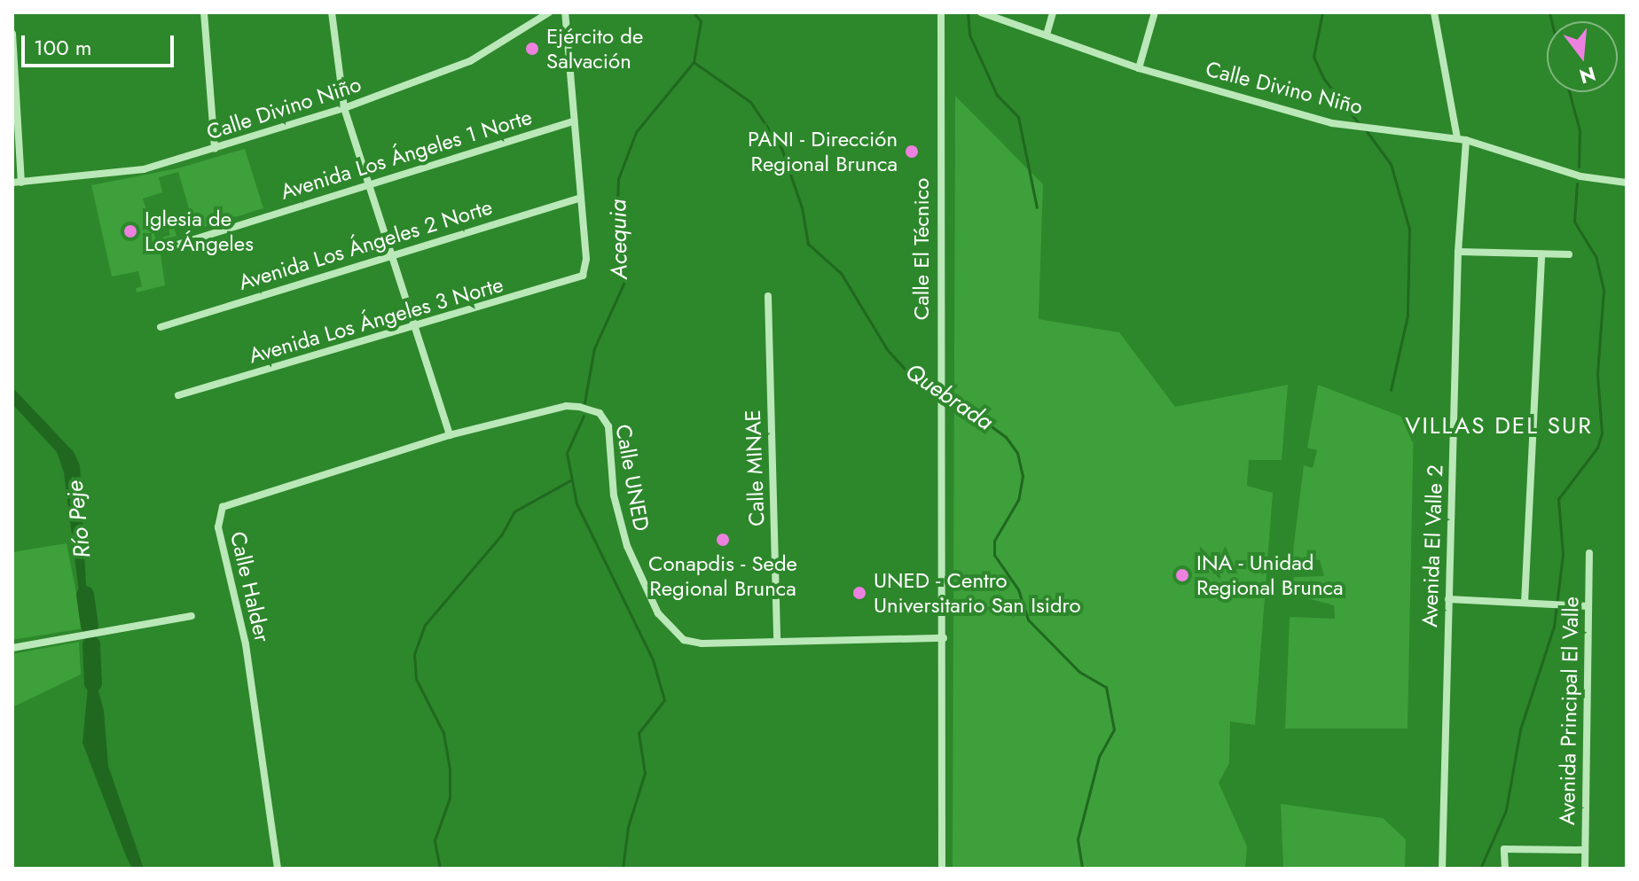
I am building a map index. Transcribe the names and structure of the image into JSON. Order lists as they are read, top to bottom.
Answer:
{
  "streets": {
    "street": [
      "Calle Divino Niño",
      "Avenida Los Ángeles 1 Norte",
      "Avenida Los Ángeles 2 Norte",
      "Calle El Técnico",
      "Avenida Los Ángeles 3 Norte",
      "Calle MINAE",
      "Calle UNED",
      "Avenida El Valle 2",
      "Calle Halder",
      "Avenida Principal El Valle"
    ]
  },
  "crossings": [
    ["Calle Divino Niño", "Avenida El Valle 2"],
    ["Avenida Los Ángeles 2 Norte", "Avenida Los Ángeles 3 Norte"],
    ["Calle El Técnico", "Calle UNED"],
    ["Calle MINAE", "Calle UNED"],
    ["Calle UNED", "Calle Halder"]
  ],
  "districts": ["VILLAS DEL SUR"],
  "water": ["Acequia", "Quebrada", "Río Peje"],
  "places": [
    "Ejército de Salvación",
    "PANI - Dirección Regional Brunca",
    "Iglesia de Los Ángeles",
    "Conapdis - Sede Regional Brunca",
    "INA - Unidad Regional Brunca",
    "UNED - Centro Universitario San Isidro"
  ],
  "scale_bar": "100 m",
  "north": "bottom"
}
